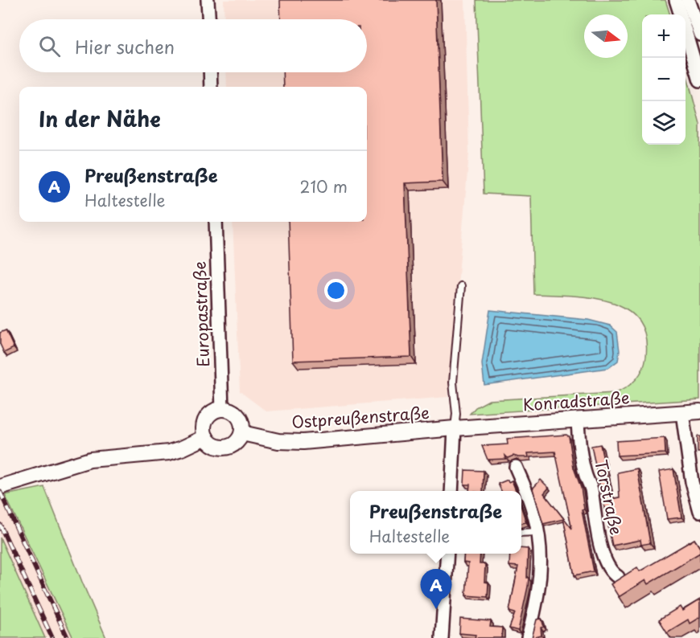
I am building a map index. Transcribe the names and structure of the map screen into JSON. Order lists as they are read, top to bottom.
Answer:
{
  "streets": {
    "street": [
      "Europastraße",
      "Konradstraße",
      "Ostpreußenstraße",
      "Torstraße"
    ]
  },
  "crossings": [
    ["Europastraße", "Ostpreußenstraße"],
    ["Konradstraße", "Ostpreußenstraße"],
    ["Konradstraße", "Torstraße"]
  ],
  "north": "right",
  "page": {
    "map_buttons": ["+", "−"],
    "search": "Hier suchen",
    "heading": "In der Nähe",
    "list": [
      {
        "mark": "A",
        "name": "Preußenstraße",
        "note": "Haltestelle",
        "value": "210 m"
      }
    ],
    "popup": ["Preußenstraße", "Haltestelle"],
    "pins": "A"
  }
}
